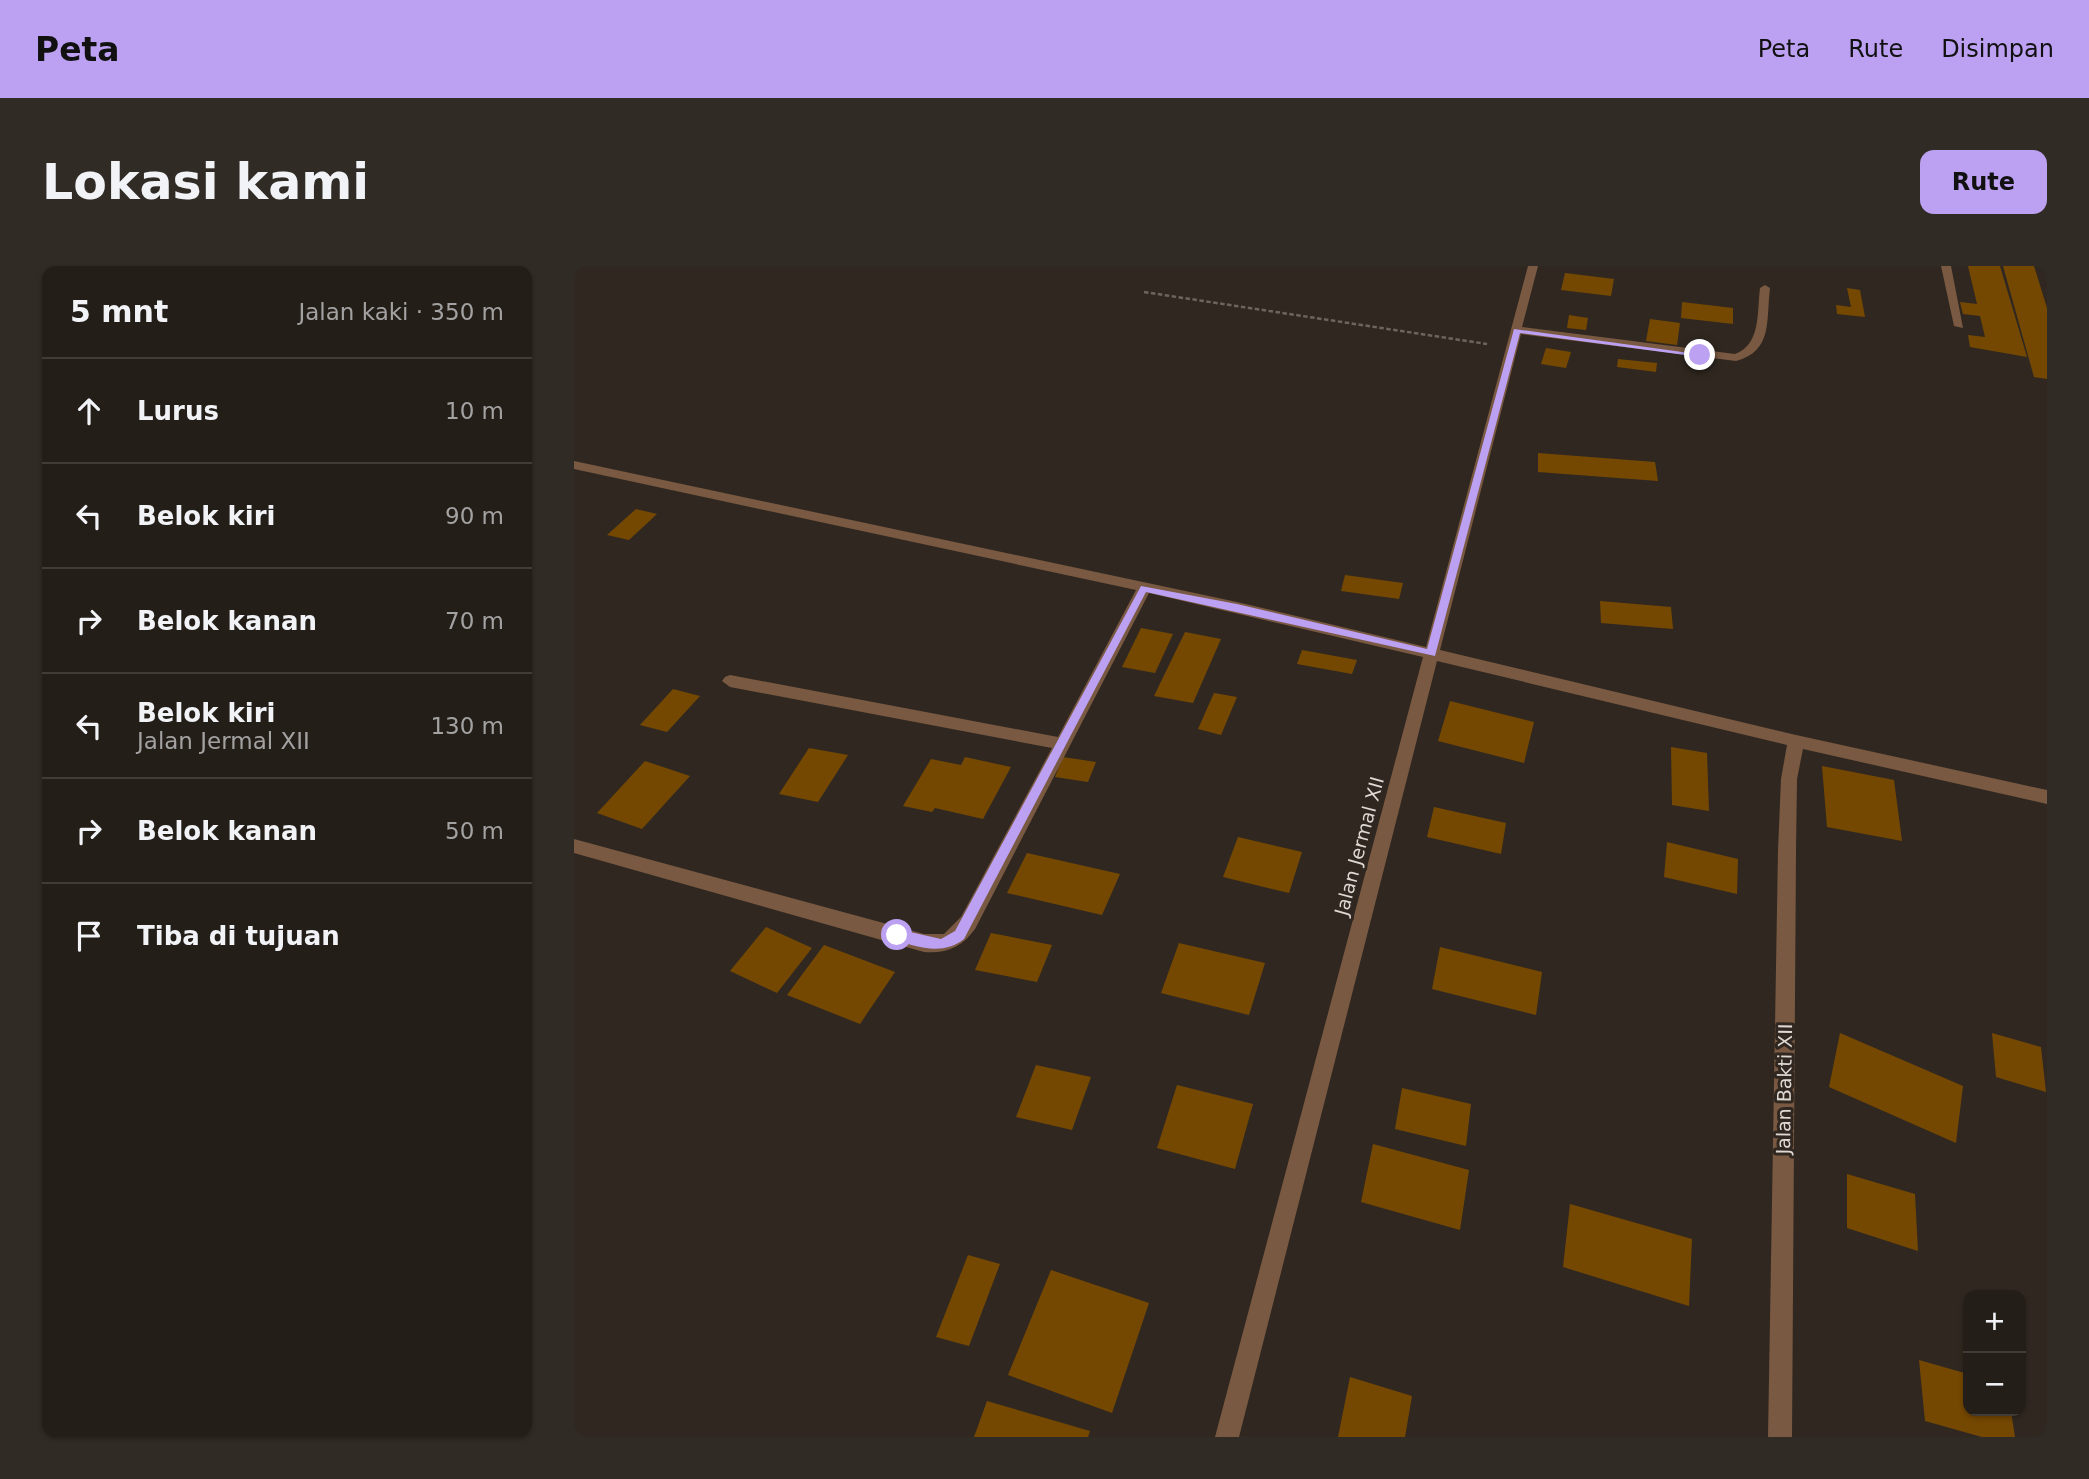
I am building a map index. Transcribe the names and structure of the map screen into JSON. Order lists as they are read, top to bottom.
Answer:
{
  "streets": {
    "street": ["Jalan Jermal XII", "Jalan Bakti XII"]
  },
  "page": {
    "header": "Peta",
    "nav": ["Peta", "Rute", "Disimpan"],
    "buttons": "Rute",
    "title": "Lokasi kami",
    "heading": ["5 mnt", "Jalan kaki · 350 m"],
    "list": [
      ["Lurus", "10 m"],
      ["Belok kiri", "90 m"],
      ["Belok kanan", "70 m"],
      ["Belok kiri", "Jalan Jermal XII", "130 m"],
      ["Belok kanan", "50 m"],
      "Tiba di tujuan"
    ],
    "map_buttons": ["+", "−"]
  }
}
